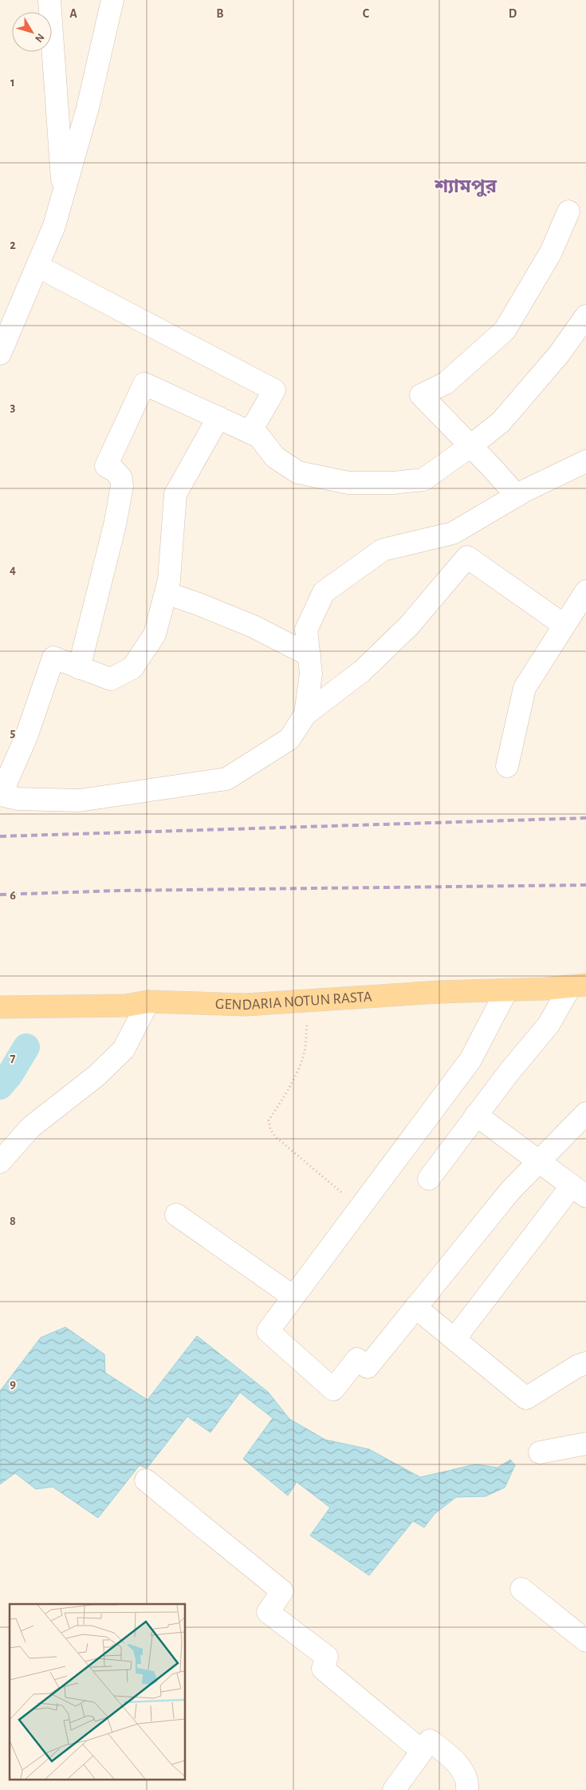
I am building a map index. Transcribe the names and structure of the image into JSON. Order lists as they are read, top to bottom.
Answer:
{
  "streets": {
    "main road": ["GENDARIA NOTUN RASTA"]
  },
  "districts": ["শ্যামপুর"],
  "north": "bottom right",
  "grid": {
    "columns": [
      "A",
      "B",
      "C",
      "D"
    ],
    "rows": [
      "1",
      "2",
      "3",
      "4",
      "5",
      "6",
      "7",
      "8",
      "9"
    ]
  }
}
